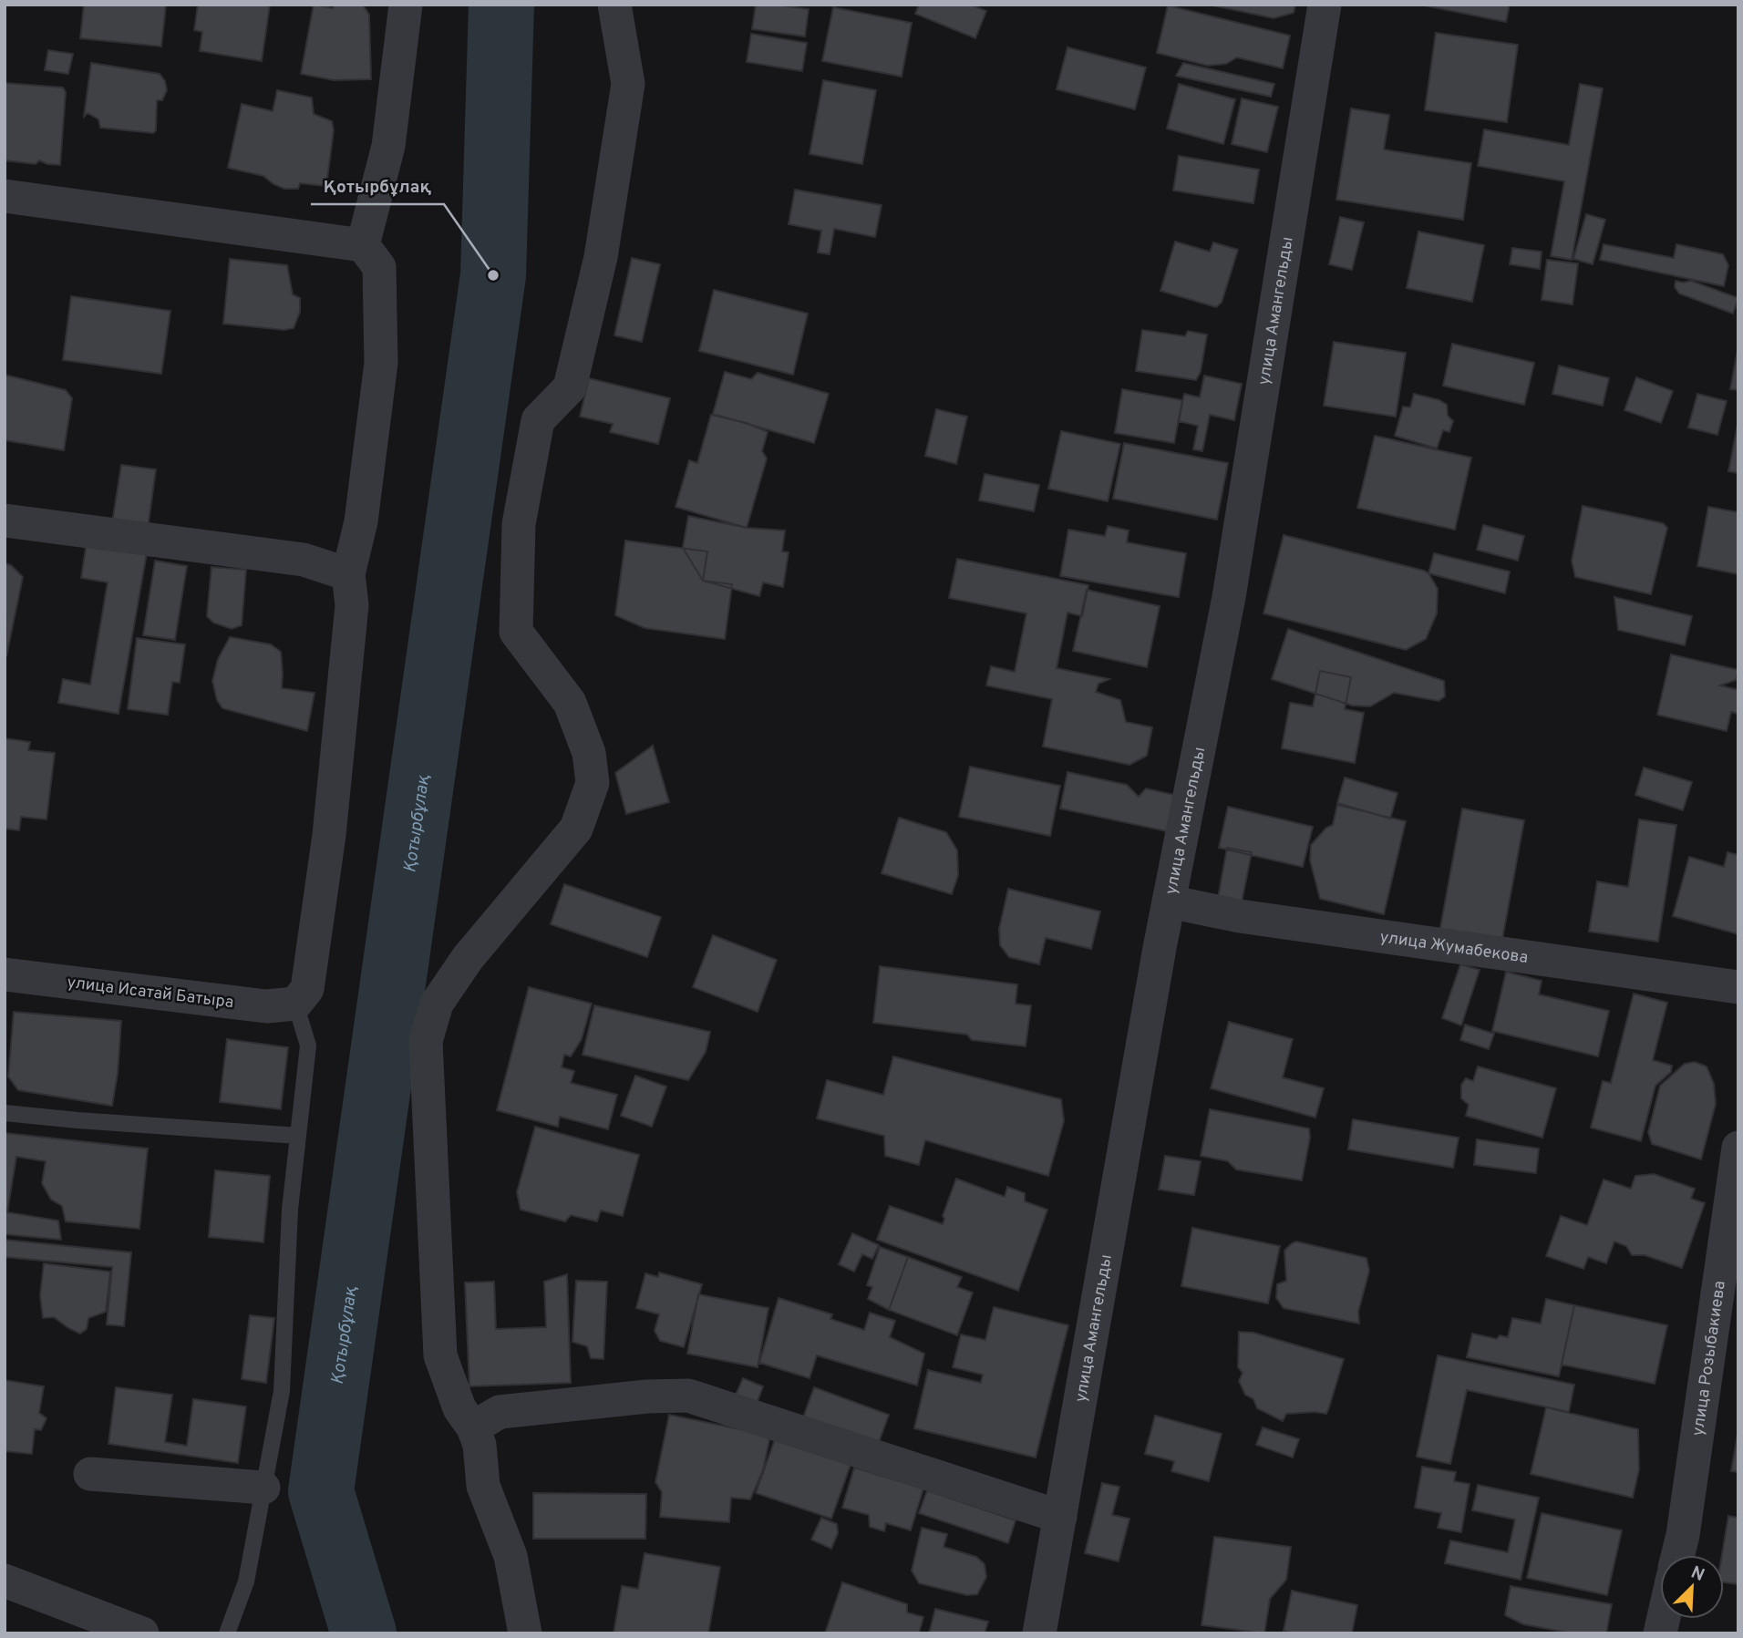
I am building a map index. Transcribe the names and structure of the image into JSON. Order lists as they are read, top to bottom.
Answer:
{
  "streets": {
    "street": [
      "улица Амангельды",
      "улица Жумабекова",
      "улица Исатай Батыра",
      "улица Розыбакиева"
    ]
  },
  "crossings": [
    ["улица Амангельды", "улица Жумабекова"]
  ],
  "water": ["Қотырбұлақ"],
  "places": ["Қотырбұлақ"],
  "north": "top right"
}
